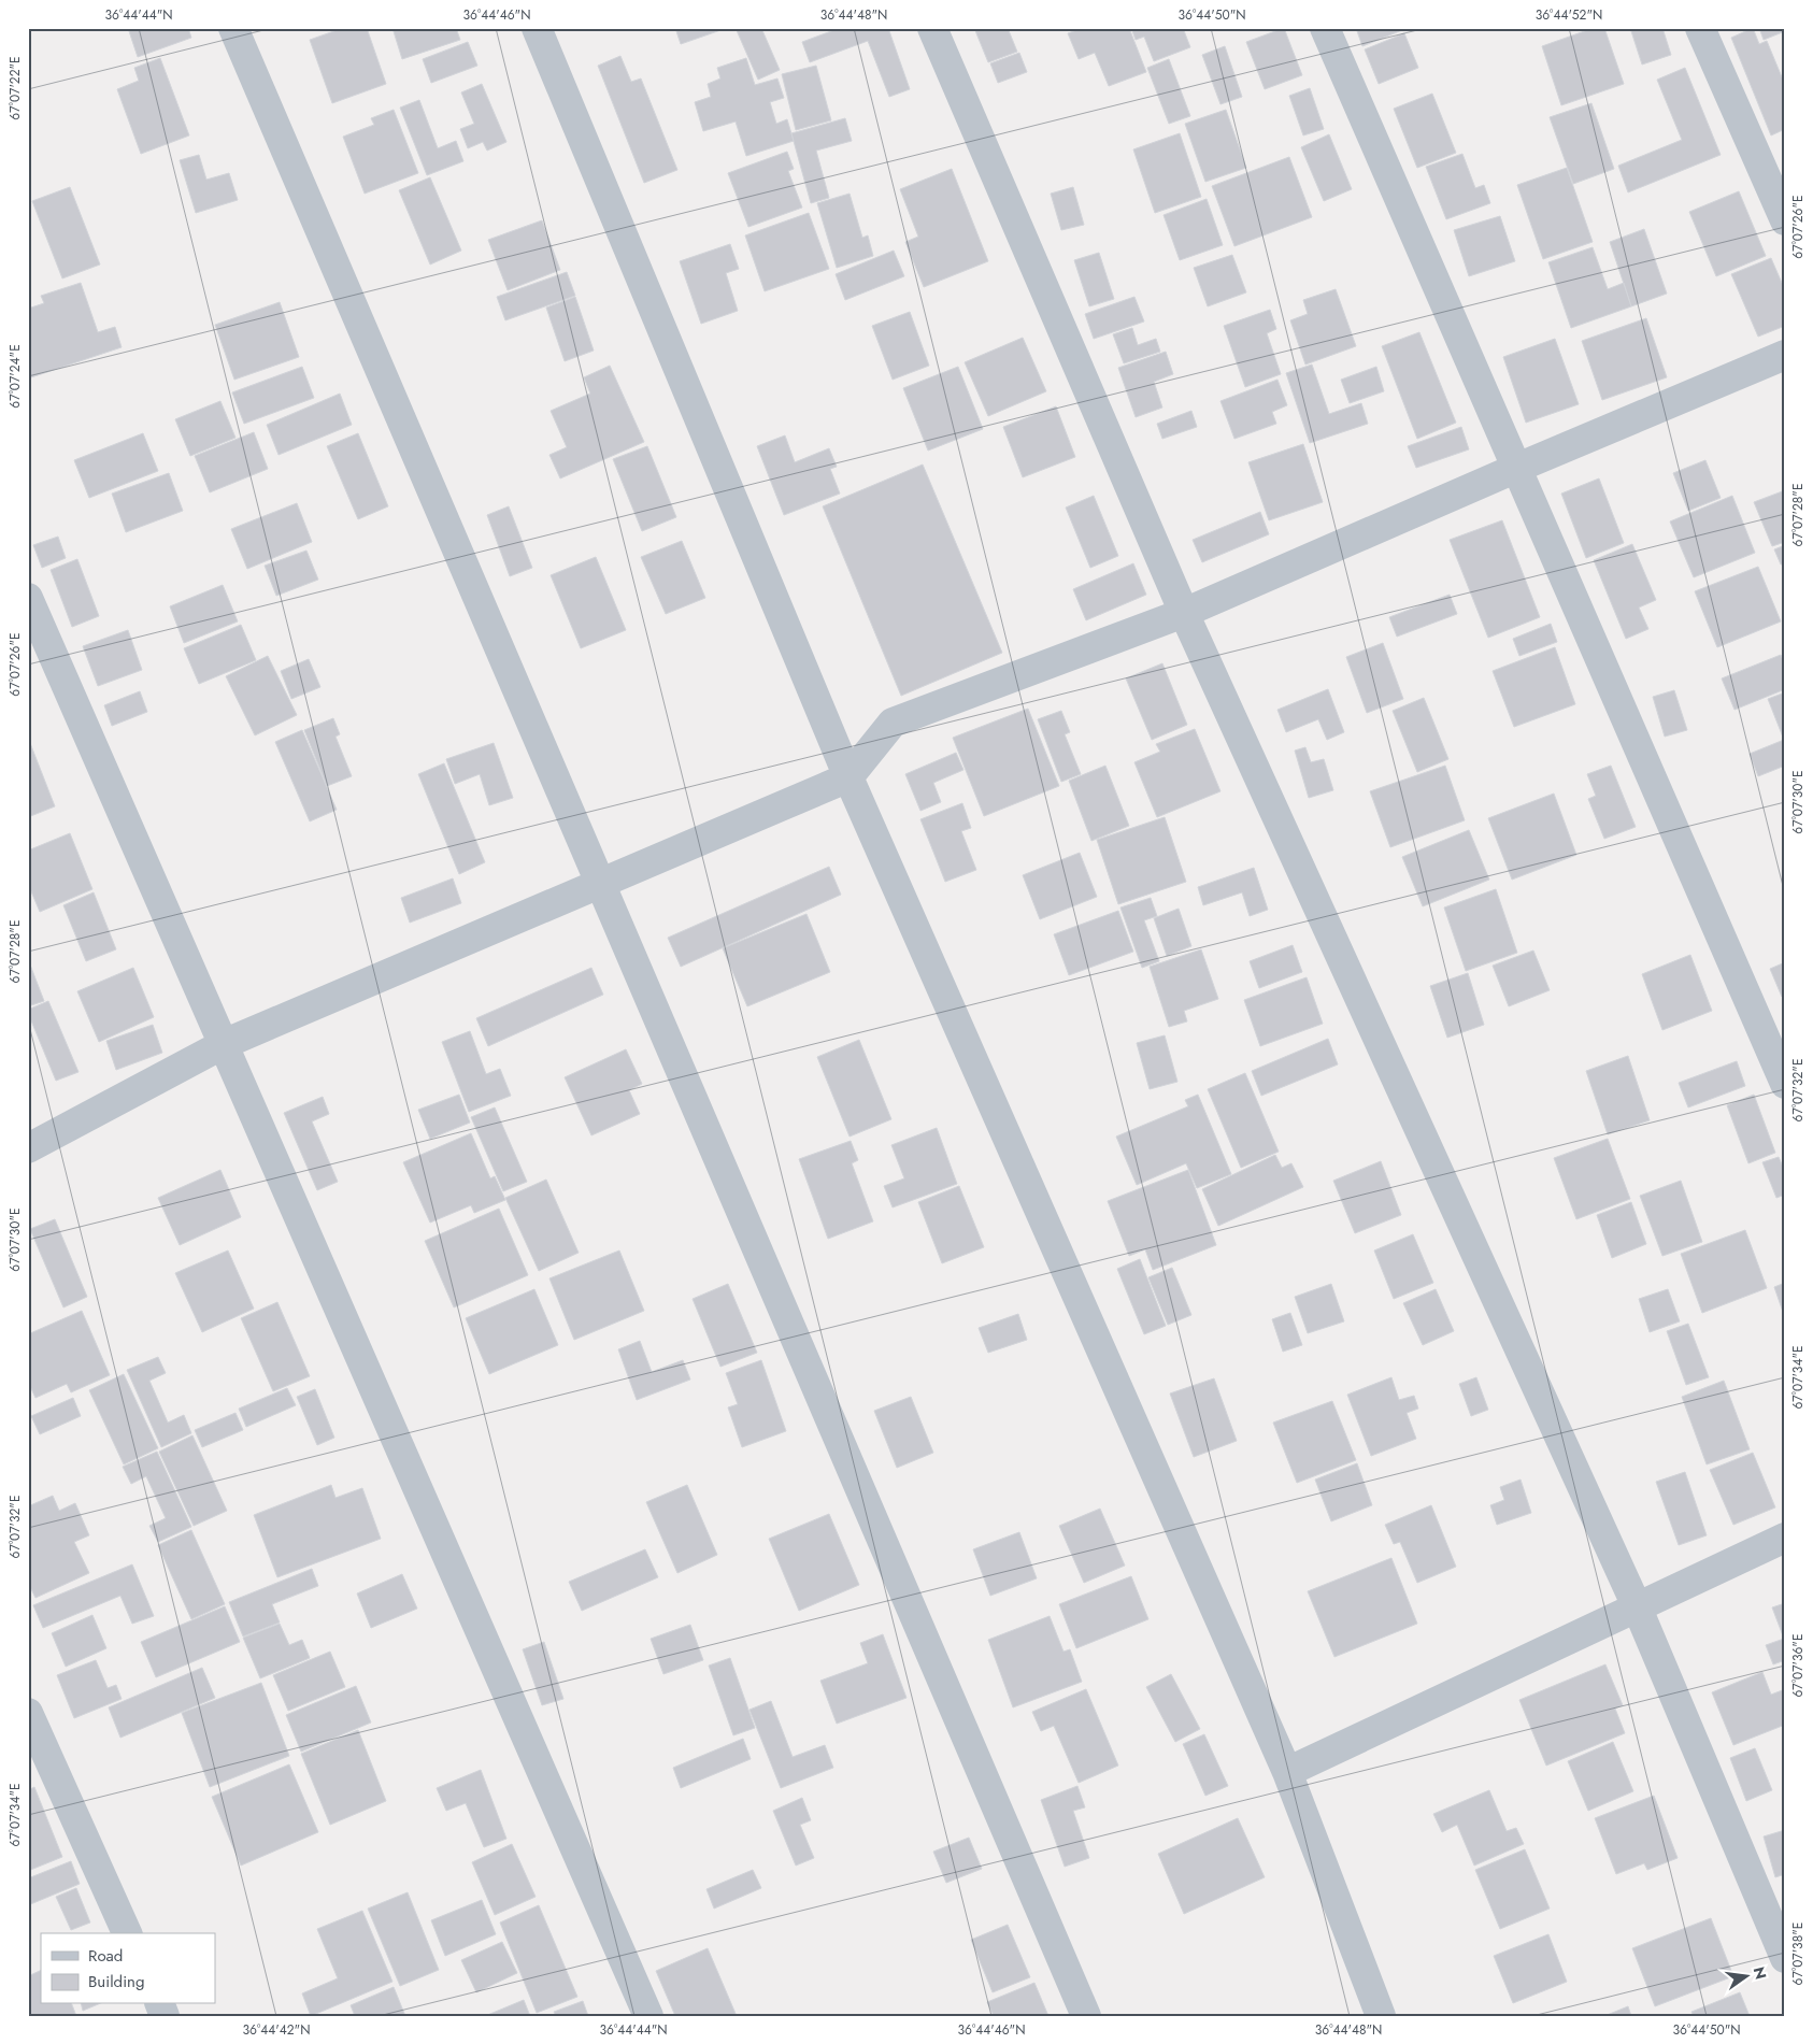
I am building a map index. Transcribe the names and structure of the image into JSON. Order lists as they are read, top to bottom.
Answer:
{
  "legend": ["Road", "Building"],
  "north": "right",
  "coordinates": [
    "36°44'44\"N",
    "36°44'46\"N",
    "36°44'48\"N",
    "36°44'50\"N",
    "36°44'52\"N",
    "67°07'22\"E",
    "67°07'26\"E",
    "67°07'24\"E",
    "67°07'28\"E",
    "67°07'30\"E",
    "67°07'32\"E",
    "67°07'34\"E",
    "67°07'36\"E",
    "67°07'38\"E",
    "36°44'42\"N"
  ]
}
